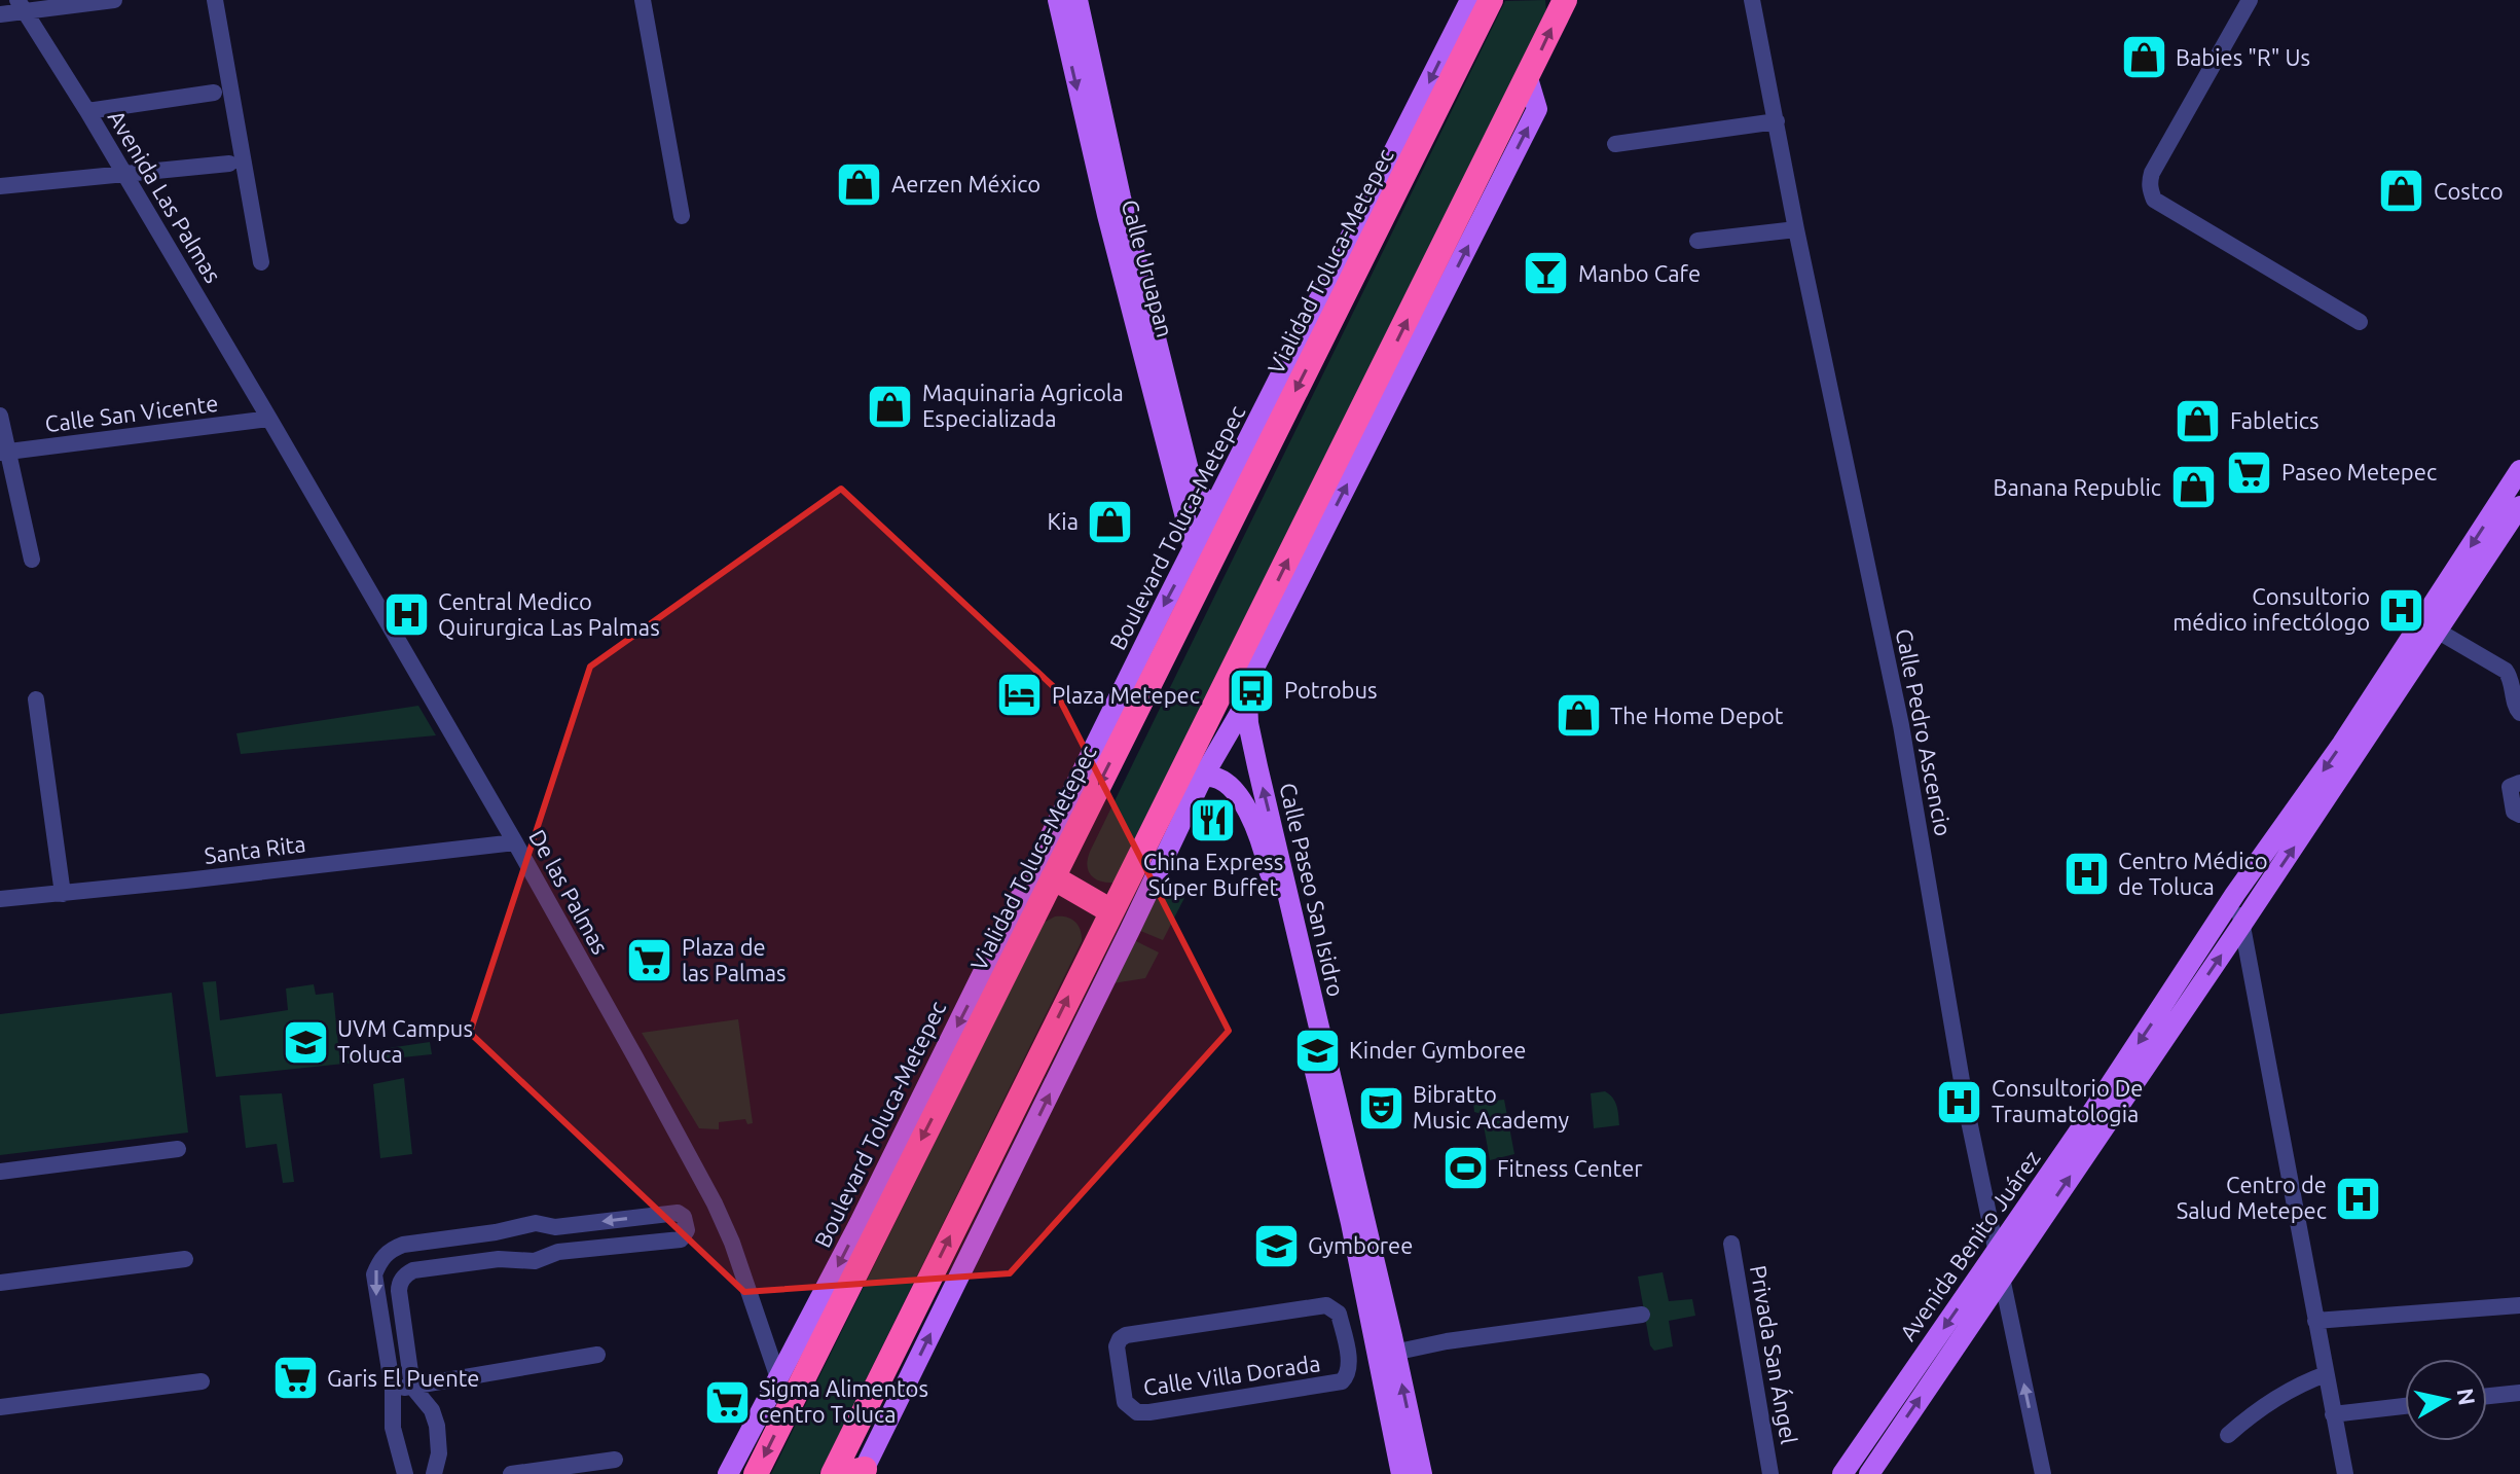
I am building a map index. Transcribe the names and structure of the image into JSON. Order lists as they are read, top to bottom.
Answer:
{
  "streets": {
    "highway": ["Vialidad Toluca-Metepec"],
    "main road": [
      "Calle Uruapan",
      "Boulevard Toluca-Metepec",
      "Calle Paseo San Isidro",
      "Avenida Benito Juárez"
    ],
    "street": [
      "Avenida Las Palmas",
      "Calle San Vicente",
      "Calle Pedro Ascencio",
      "Santa Rita",
      "De las Palmas",
      "Privada San Ángel",
      "Calle Villa Dorada"
    ]
  },
  "crossings": [
    ["Avenida Las Palmas", "Calle San Vicente"],
    ["Avenida Las Palmas", "De las Palmas"],
    ["Vialidad Toluca-Metepec", "Boulevard Toluca-Metepec"],
    ["Vialidad Toluca-Metepec", "De las Palmas"],
    ["Calle Uruapan", "Boulevard Toluca-Metepec"],
    ["Calle San Vicente", "De las Palmas"],
    ["Boulevard Toluca-Metepec", "De las Palmas"],
    ["Calle Pedro Ascencio", "Avenida Benito Juárez"],
    ["Santa Rita", "De las Palmas"],
    ["Calle Paseo San Isidro", "Calle Villa Dorada"]
  ],
  "places": {
    "shop": [
      "Babies \"R\" Us",
      "Aerzen México",
      "Costco",
      "Maquinaria Agricola Especializada",
      "Fabletics",
      "Banana Republic",
      "Kia",
      "The Home Depot"
    ],
    "bar": ["Manbo Cafe"],
    "supermarket": [
      "Paseo Metepec",
      "Plaza de las Palmas",
      "Garis El Puente",
      "Sigma Alimentos centro Toluca"
    ],
    "hospital": [
      "Consultorio médico infectólogo",
      "Central Medico Quirurgica Las Palmas",
      "Centro Médico de Toluca",
      "Consultorio De Traumatologia",
      "Centro de Salud Metepec"
    ],
    "bus stop": ["Potrobus"],
    "hotel": ["Plaza Metepec"],
    "restaurant": ["China Express Súper Buffet"],
    "school or university": ["UVM Campus Toluca", "Kinder Gymboree", "Gymboree"],
    "theatre": ["Bibratto Music Academy"],
    "sports": ["Fitness Center"]
  },
  "north": "right"
}
